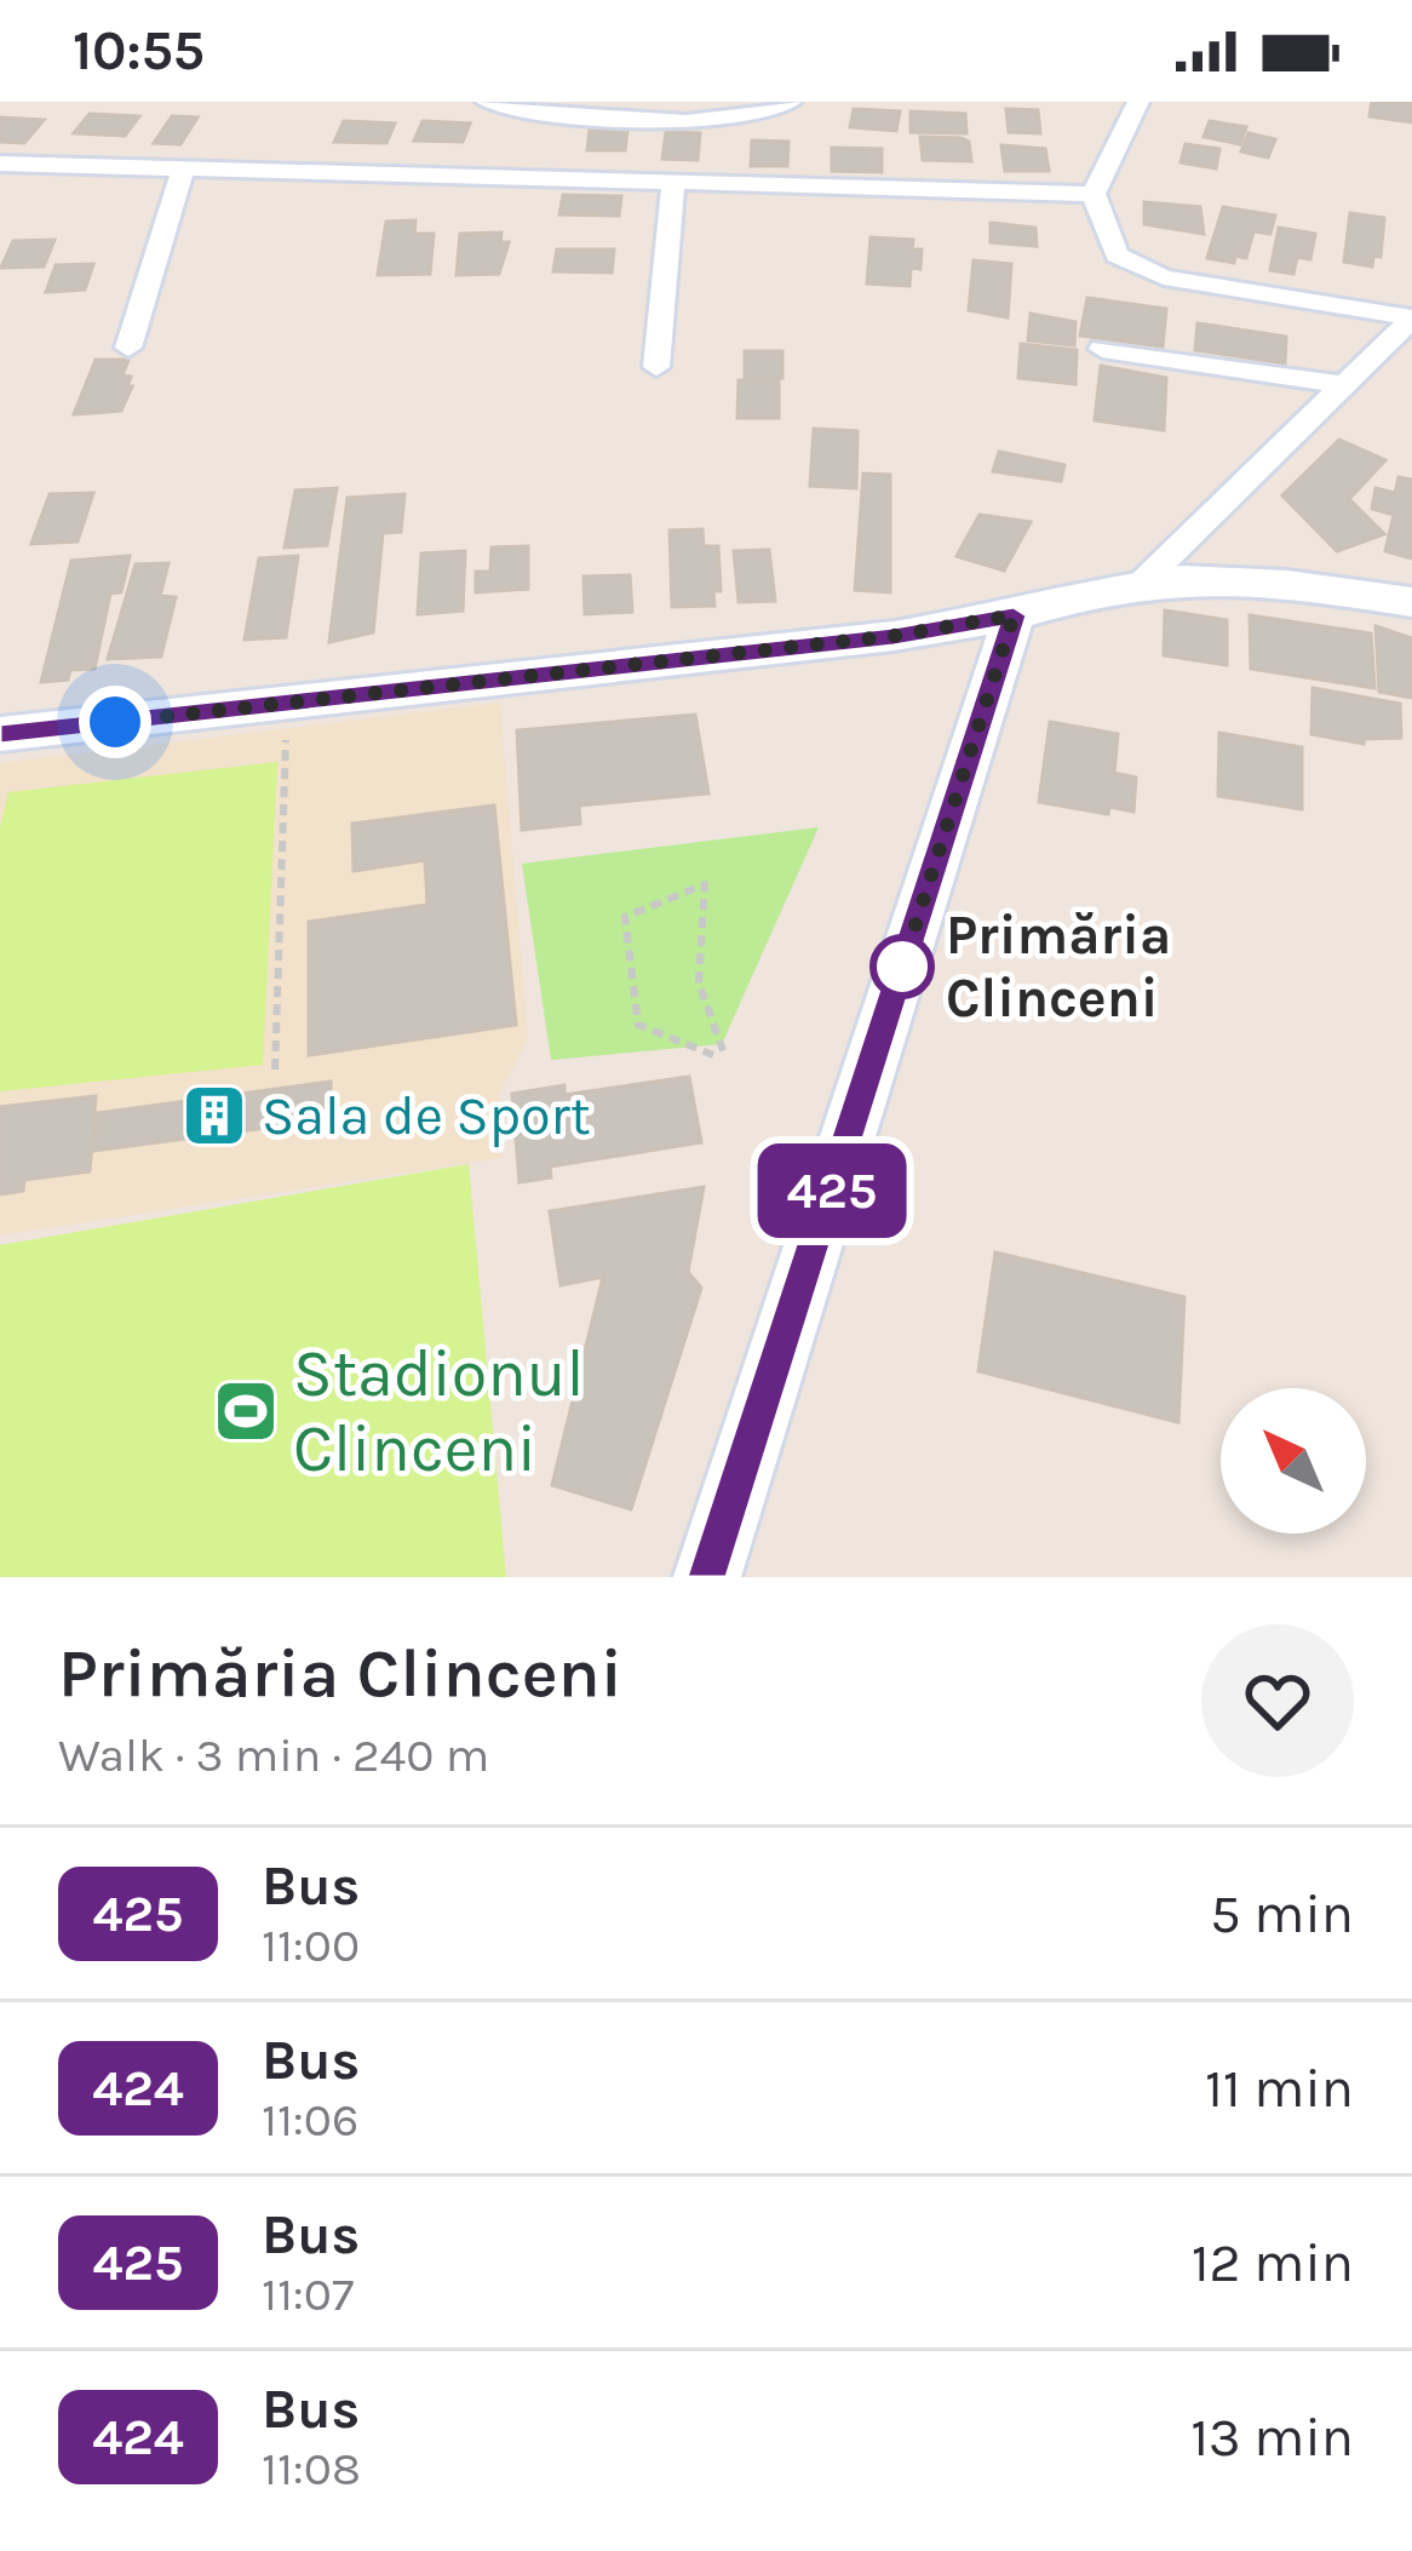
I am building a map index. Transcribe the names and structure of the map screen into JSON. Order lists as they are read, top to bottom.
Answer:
{
  "places": {
    "other": ["Primăria Clinceni"],
    "building": ["Sala de Sport"],
    "sports": ["Stadionul Clinceni"]
  },
  "lines": ["bus line 425"],
  "north": "top left",
  "page": {
    "status": "10:55",
    "on_map": "425",
    "heading": ["Primăria Clinceni", "Walk · 3 min · 240 m"],
    "list": [
      {
        "mark": "425",
        "name": "Bus",
        "note": "11:00",
        "value": "5 min"
      },
      {
        "mark": "424",
        "name": "Bus",
        "note": "11:06",
        "value": "11 min"
      },
      {
        "mark": "425",
        "name": "Bus",
        "note": "11:07",
        "value": "12 min"
      },
      {
        "mark": "424",
        "name": "Bus",
        "note": "11:08",
        "value": "13 min"
      }
    ]
  }
}
